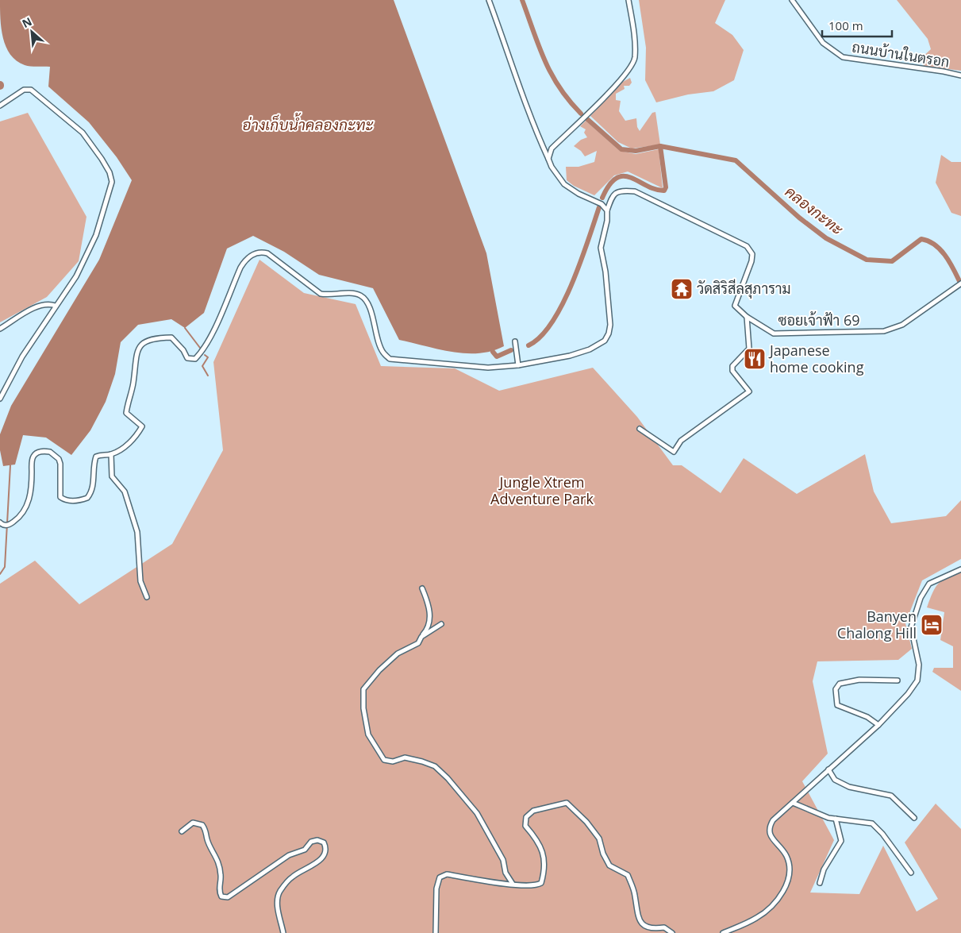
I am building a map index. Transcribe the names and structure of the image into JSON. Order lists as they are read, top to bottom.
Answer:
{
  "streets": {
    "street": ["ถนนบ้านในตรอก", "ซอยเจ้าฟ้า 69"]
  },
  "water": ["อ่างเก็บน้ำคลองกะทะ", "คลองกะทะ"],
  "parks": ["Jungle Xtrem Adventure Park"],
  "places": {
    "temple": ["วัดสิริสีลสุภาราม"],
    "restaurant": ["Japanese home cooking"],
    "hotel": ["Banyen Chalong Hill"]
  },
  "scale_bar": "100 m",
  "north": "top left"
}
